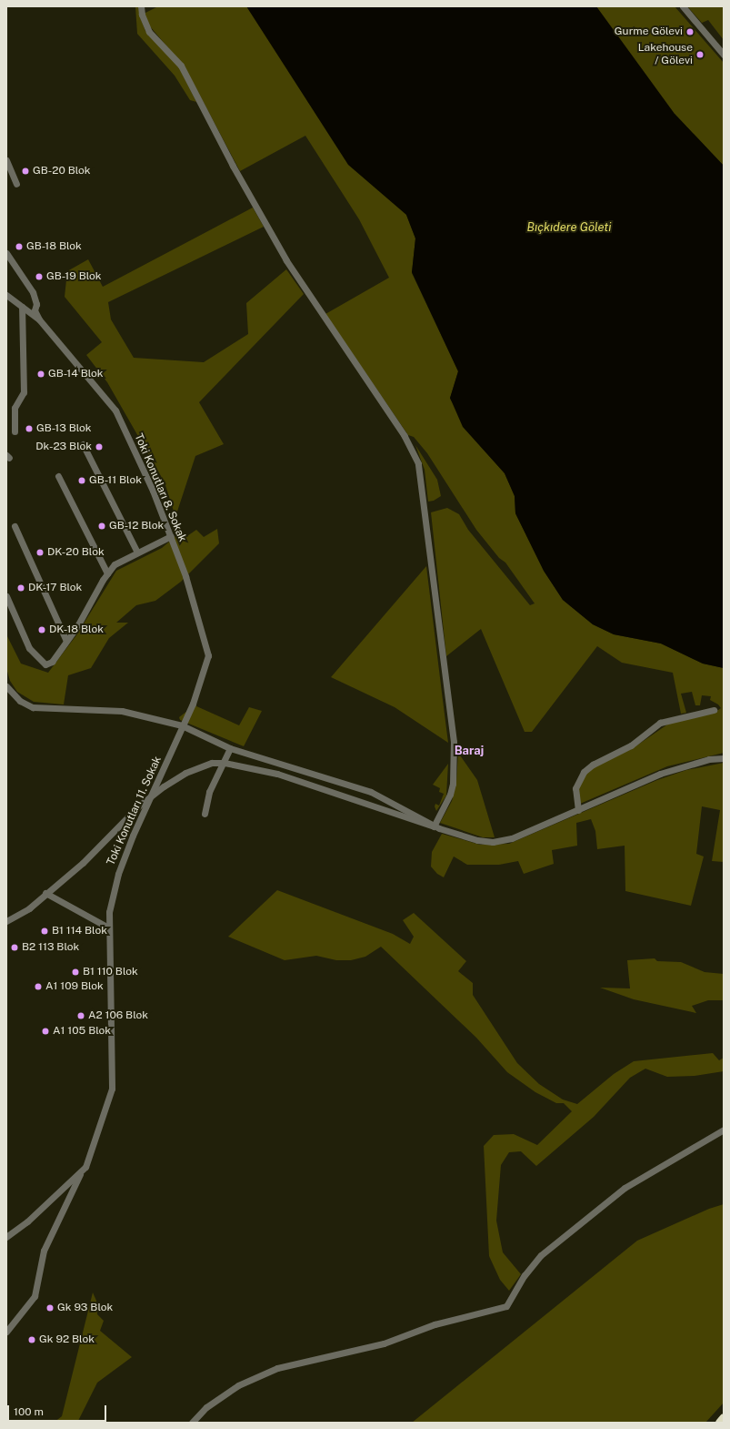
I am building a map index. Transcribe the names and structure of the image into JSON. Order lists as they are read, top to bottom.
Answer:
{
  "streets": {
    "street": ["Toki Konutları 8. Sokak", "Toki Konutları 11. Sokak"]
  },
  "crossings": [
    ["Toki Konutları 8. Sokak", "Toki Konutları 11. Sokak"]
  ],
  "districts": ["Baraj"],
  "water": ["Bıçkıdere Göleti"],
  "places": [
    "Gurme Gölevi",
    "Lakehouse / Gölevi",
    "GB-20 Blok",
    "GB-18 Blok",
    "GB-19 Blok",
    "GB-14 Blok",
    "GB-13 Blok",
    "Dk-23 Blok",
    "GB-11 Blok",
    "GB-12 Blok",
    "DK-20 Blok",
    "DK-17 Blok",
    "DK-18 Blok",
    "B1 114 Blok",
    "B2 113 Blok",
    "B1 110 Blok",
    "A1 109 Blok",
    "A2 106 Blok",
    "A1 105 Blok",
    "Gk 93 Blok",
    "Gk 92 Blok"
  ],
  "scale_bar": "100 m"
}
